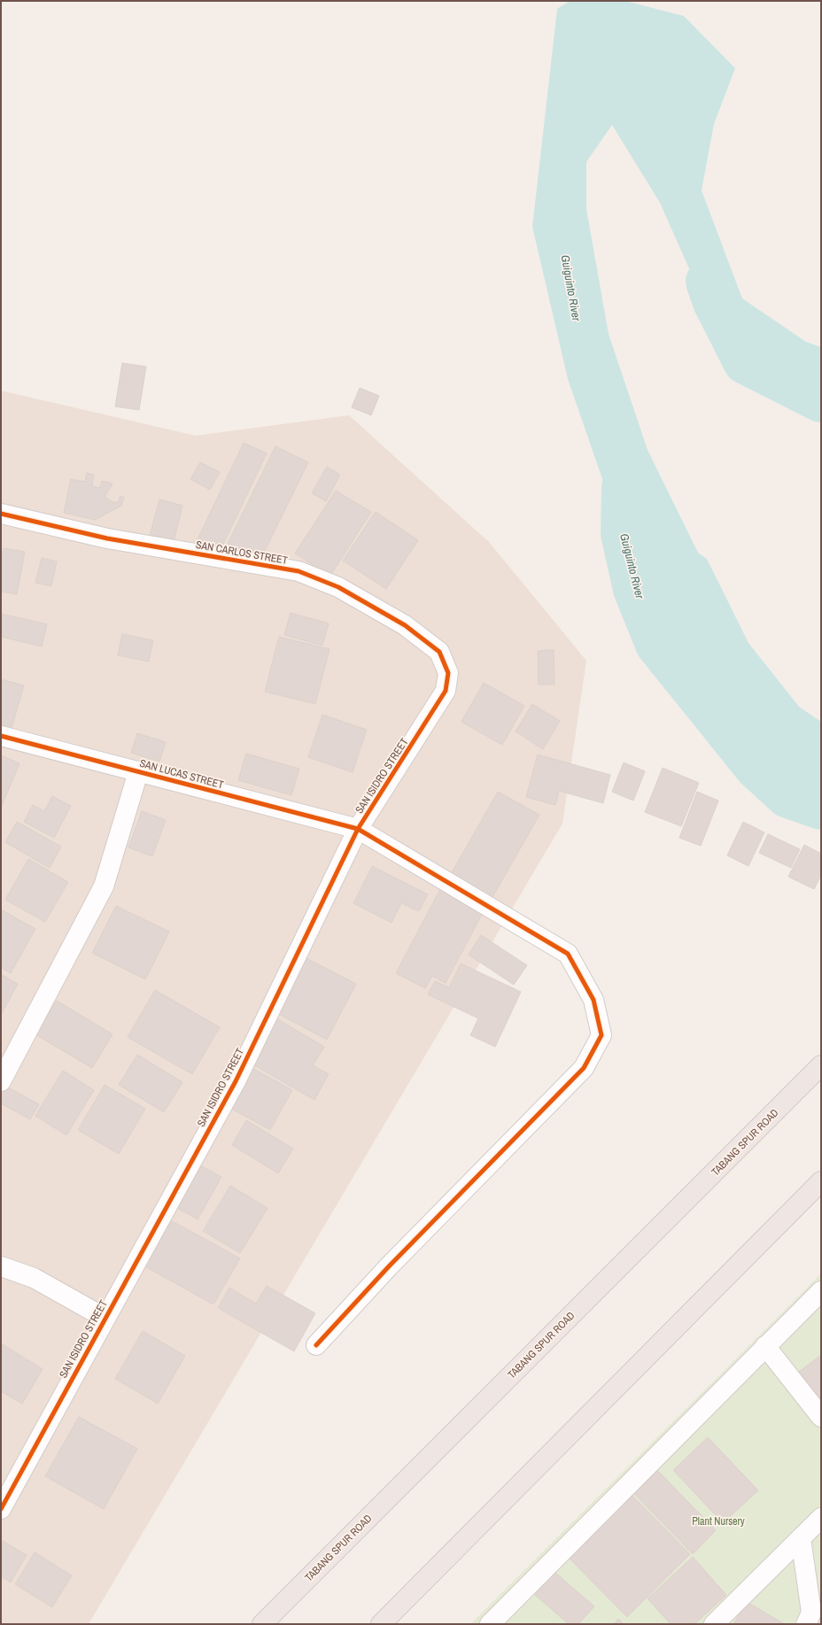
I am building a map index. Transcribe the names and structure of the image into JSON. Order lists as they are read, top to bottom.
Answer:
{
  "streets": {
    "highway": ["TABANG SPUR ROAD"],
    "street": ["SAN CARLOS STREET", "SAN LUCAS STREET", "SAN ISIDRO STREET"]
  },
  "crossings": [
    ["SAN CARLOS STREET", "SAN ISIDRO STREET"],
    ["SAN LUCAS STREET", "SAN ISIDRO STREET"]
  ],
  "water": ["Guiguinto River"],
  "parks": ["Plant Nursery"]
}
